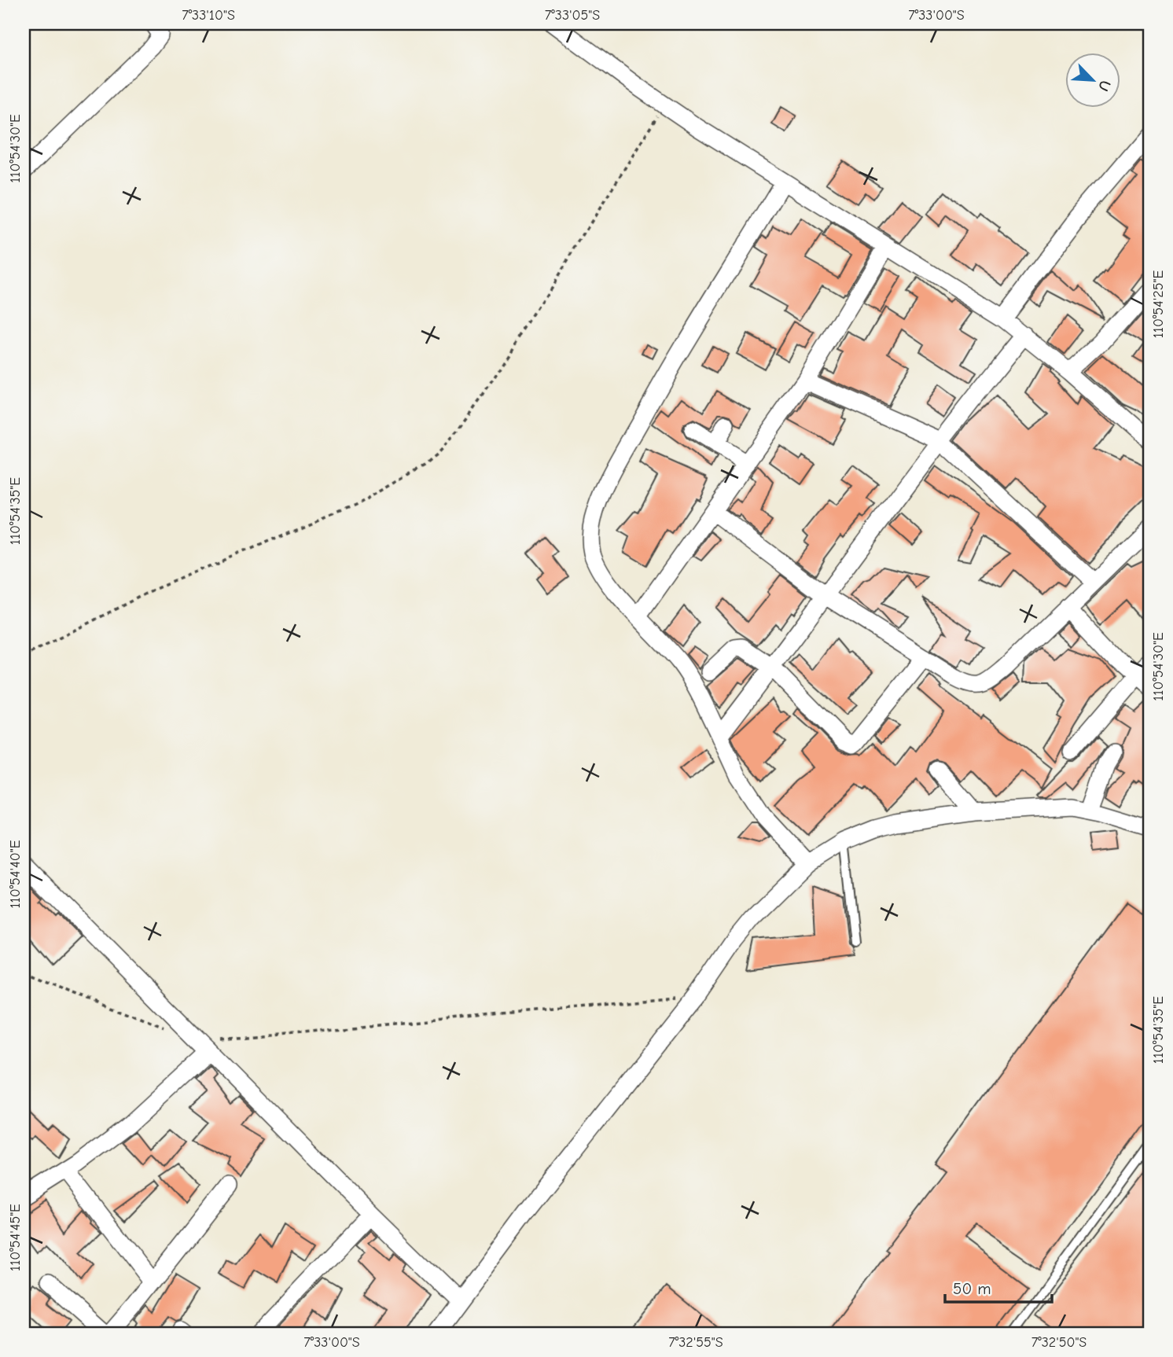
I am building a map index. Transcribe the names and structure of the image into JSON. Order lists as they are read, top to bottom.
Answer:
{
  "scale_bar": "50 m",
  "north": "bottom right",
  "coordinates": [
    "7°33'10\"S",
    "7°33'05\"S",
    "7°33'00\"S",
    "110°54'30\"E",
    "110°54'25\"E",
    "110°54'35\"E",
    "110°54'40\"E",
    "110°54'45\"E",
    "7°32'55\"S",
    "7°32'50\"S"
  ]
}
